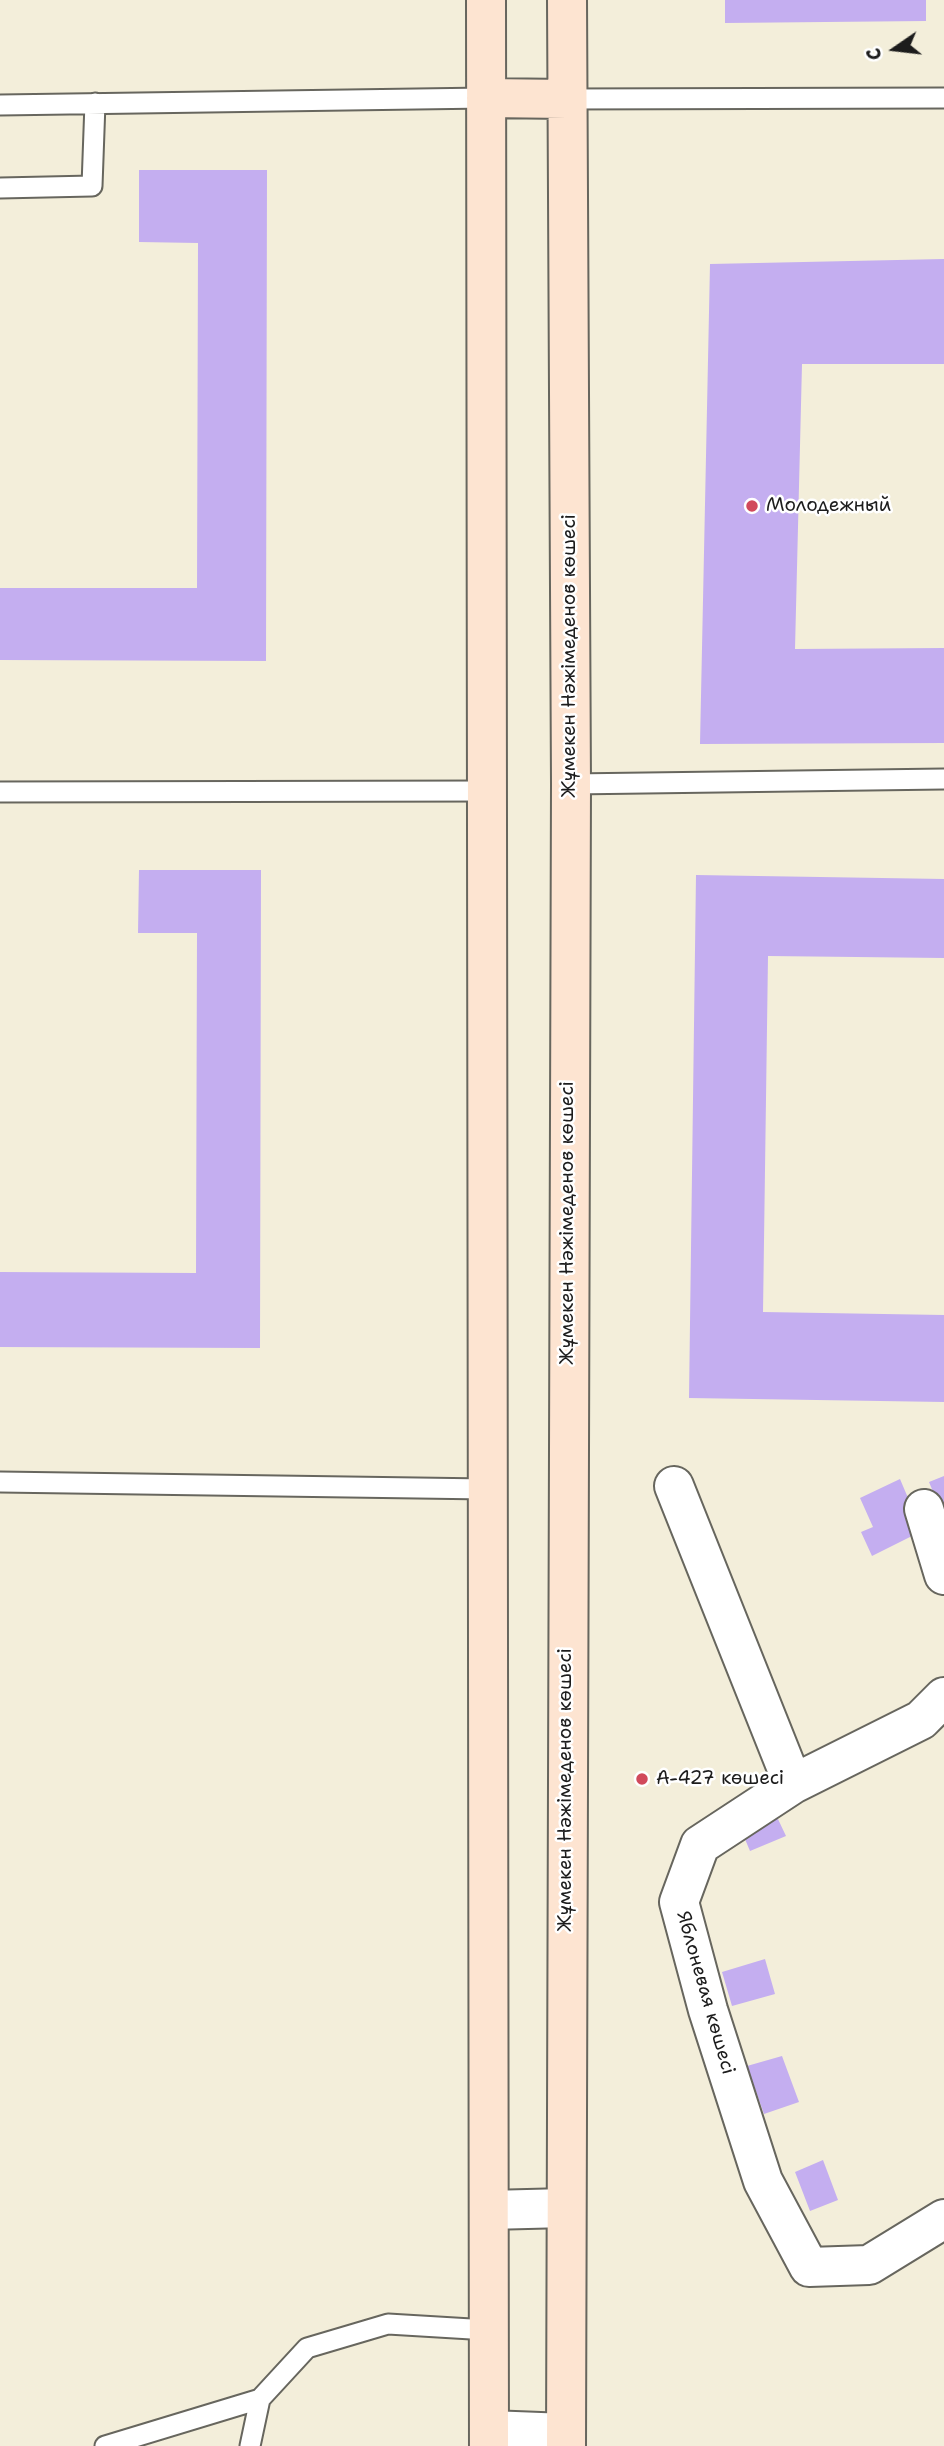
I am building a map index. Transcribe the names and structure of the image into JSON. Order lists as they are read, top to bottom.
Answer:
{
  "streets": {
    "main road": ["Жұмекен Нәжімеденов көшесі"],
    "street": ["Яблоневая көшесі"]
  },
  "places": ["Молодежный", "A-427 көшесі"],
  "north": "left"
}
